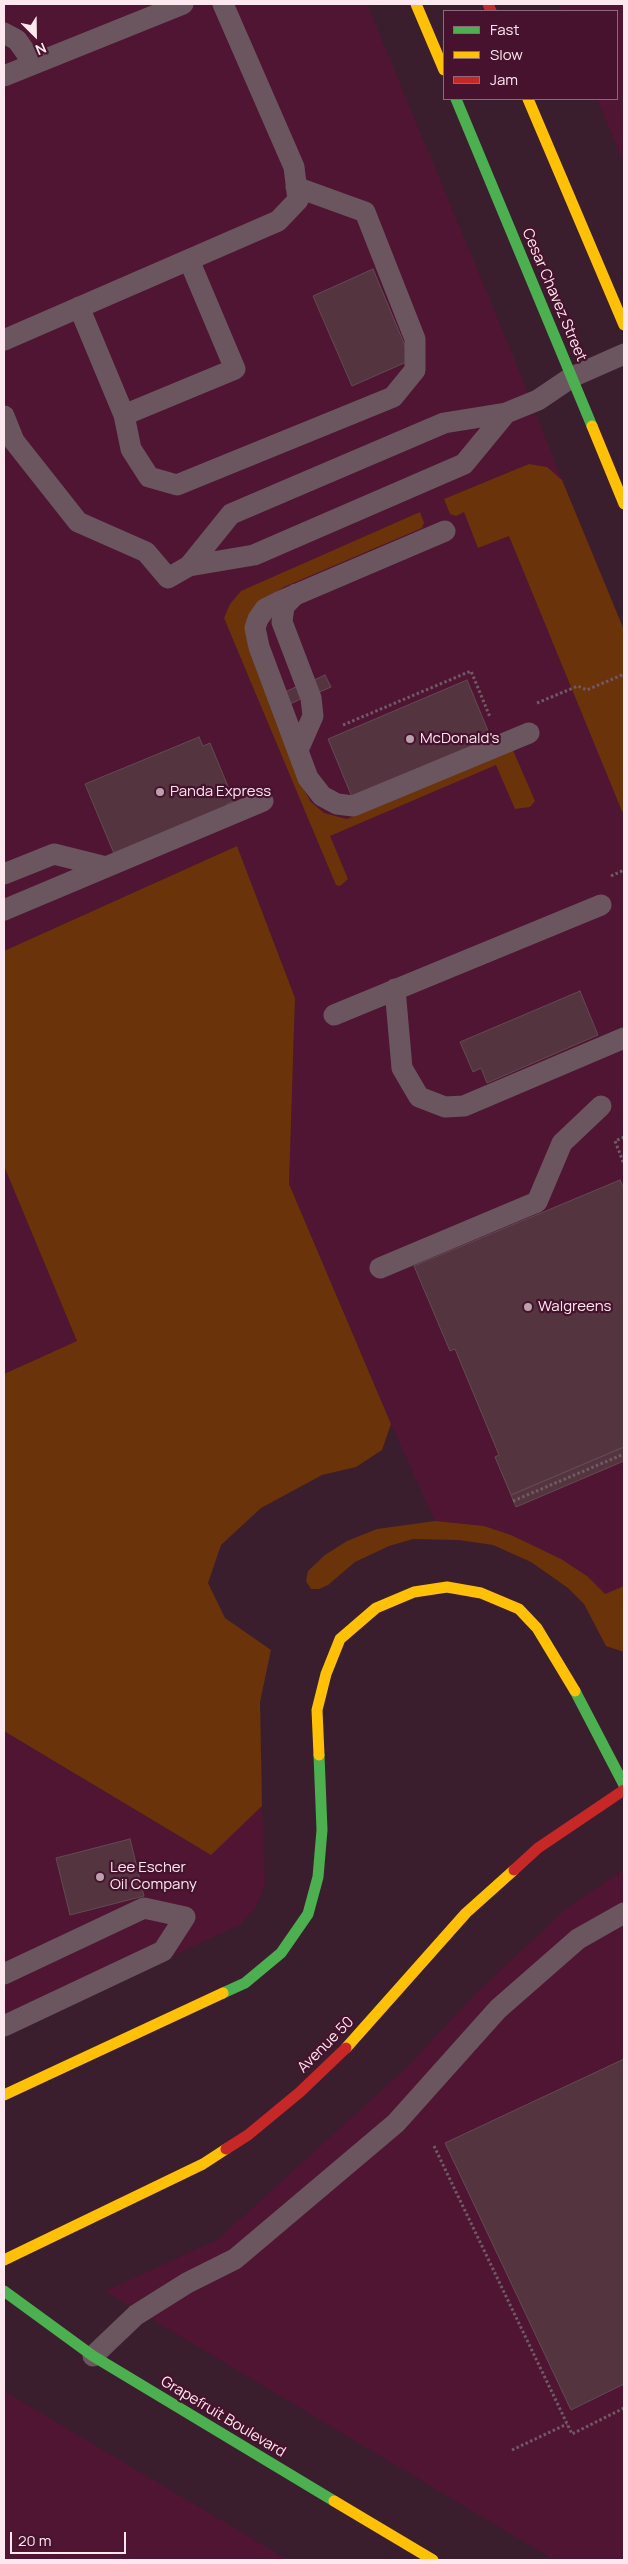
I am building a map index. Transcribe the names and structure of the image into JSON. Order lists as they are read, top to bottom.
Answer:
{
  "streets": {
    "main road": ["Cesar Chavez Street", "Avenue 50", "Grapefruit Boulevard"]
  },
  "places": [
    "McDonald's",
    "Panda Express",
    "Walgreens",
    "Lee Escher Oil Company"
  ],
  "legend": ["Fast", "Slow", "Jam"],
  "scale_bar": "20 m",
  "north": "bottom right"
}
